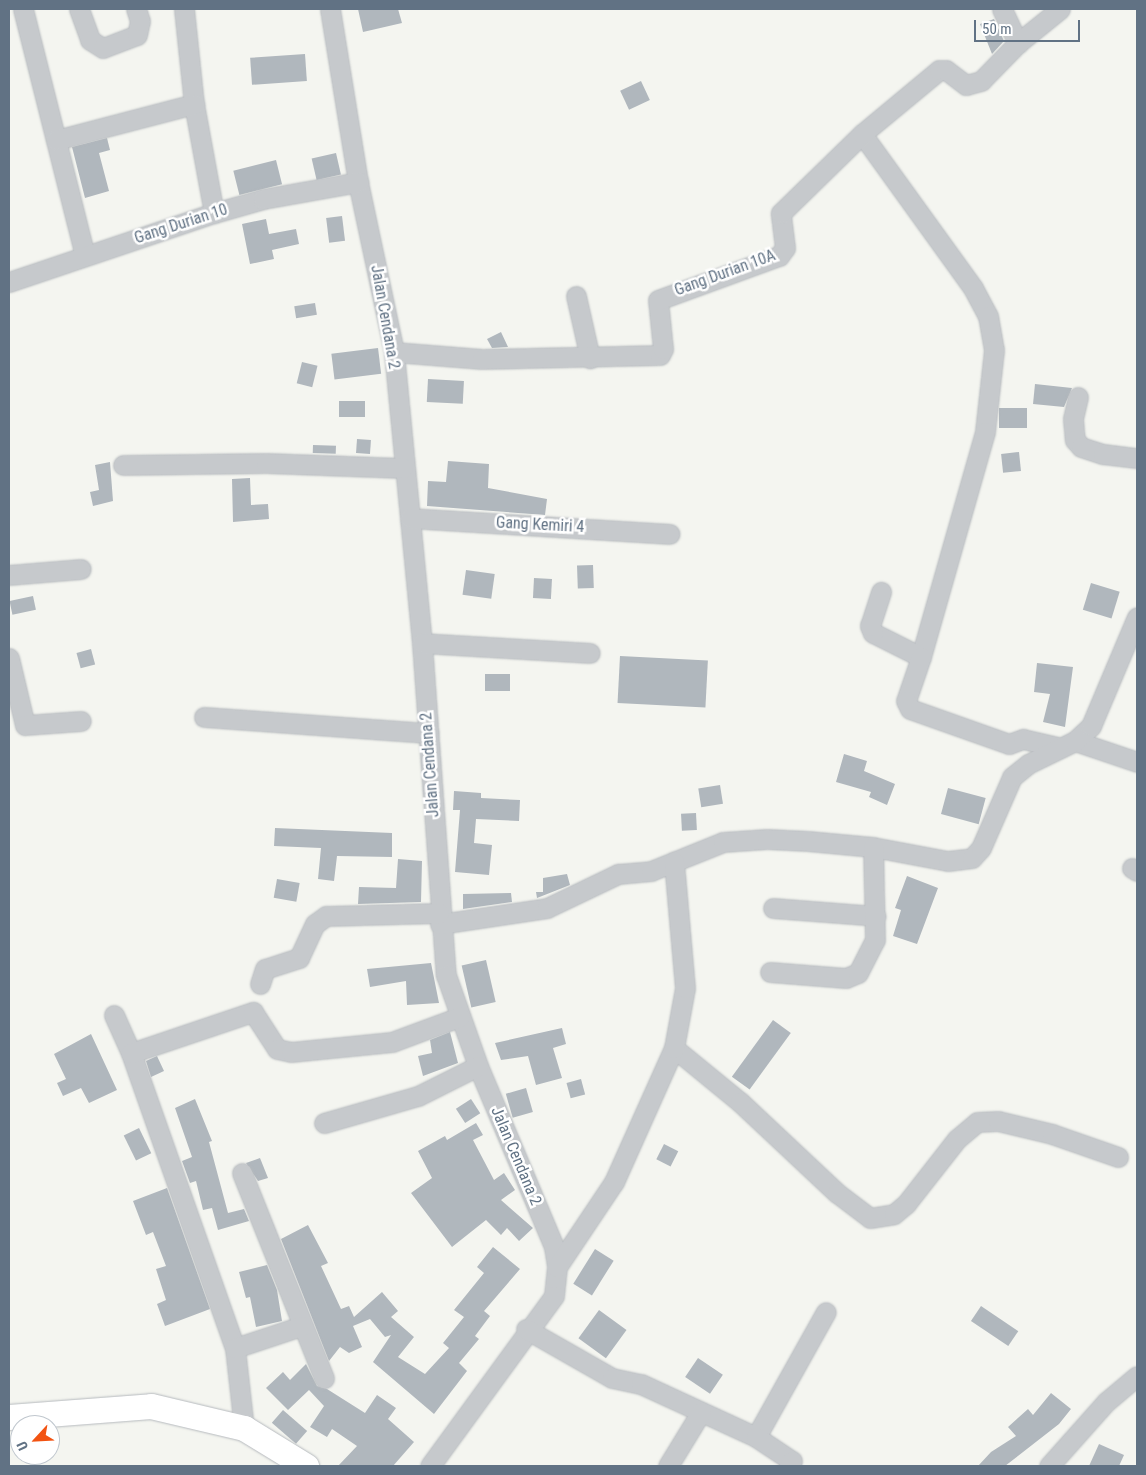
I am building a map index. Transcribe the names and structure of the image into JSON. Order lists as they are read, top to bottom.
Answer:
{
  "streets": {
    "street": [
      "Gang Durian 10",
      "Gang Durian 10A",
      "Jalan Cendana 2",
      "Gang Kemiri 4"
    ]
  },
  "crossings": [
    ["Gang Durian 10", "Jalan Cendana 2"],
    ["Gang Durian 10A", "Jalan Cendana 2"],
    ["Jalan Cendana 2", "Gang Kemiri 4"]
  ],
  "scale_bar": "50 m",
  "north": "bottom left"
}
